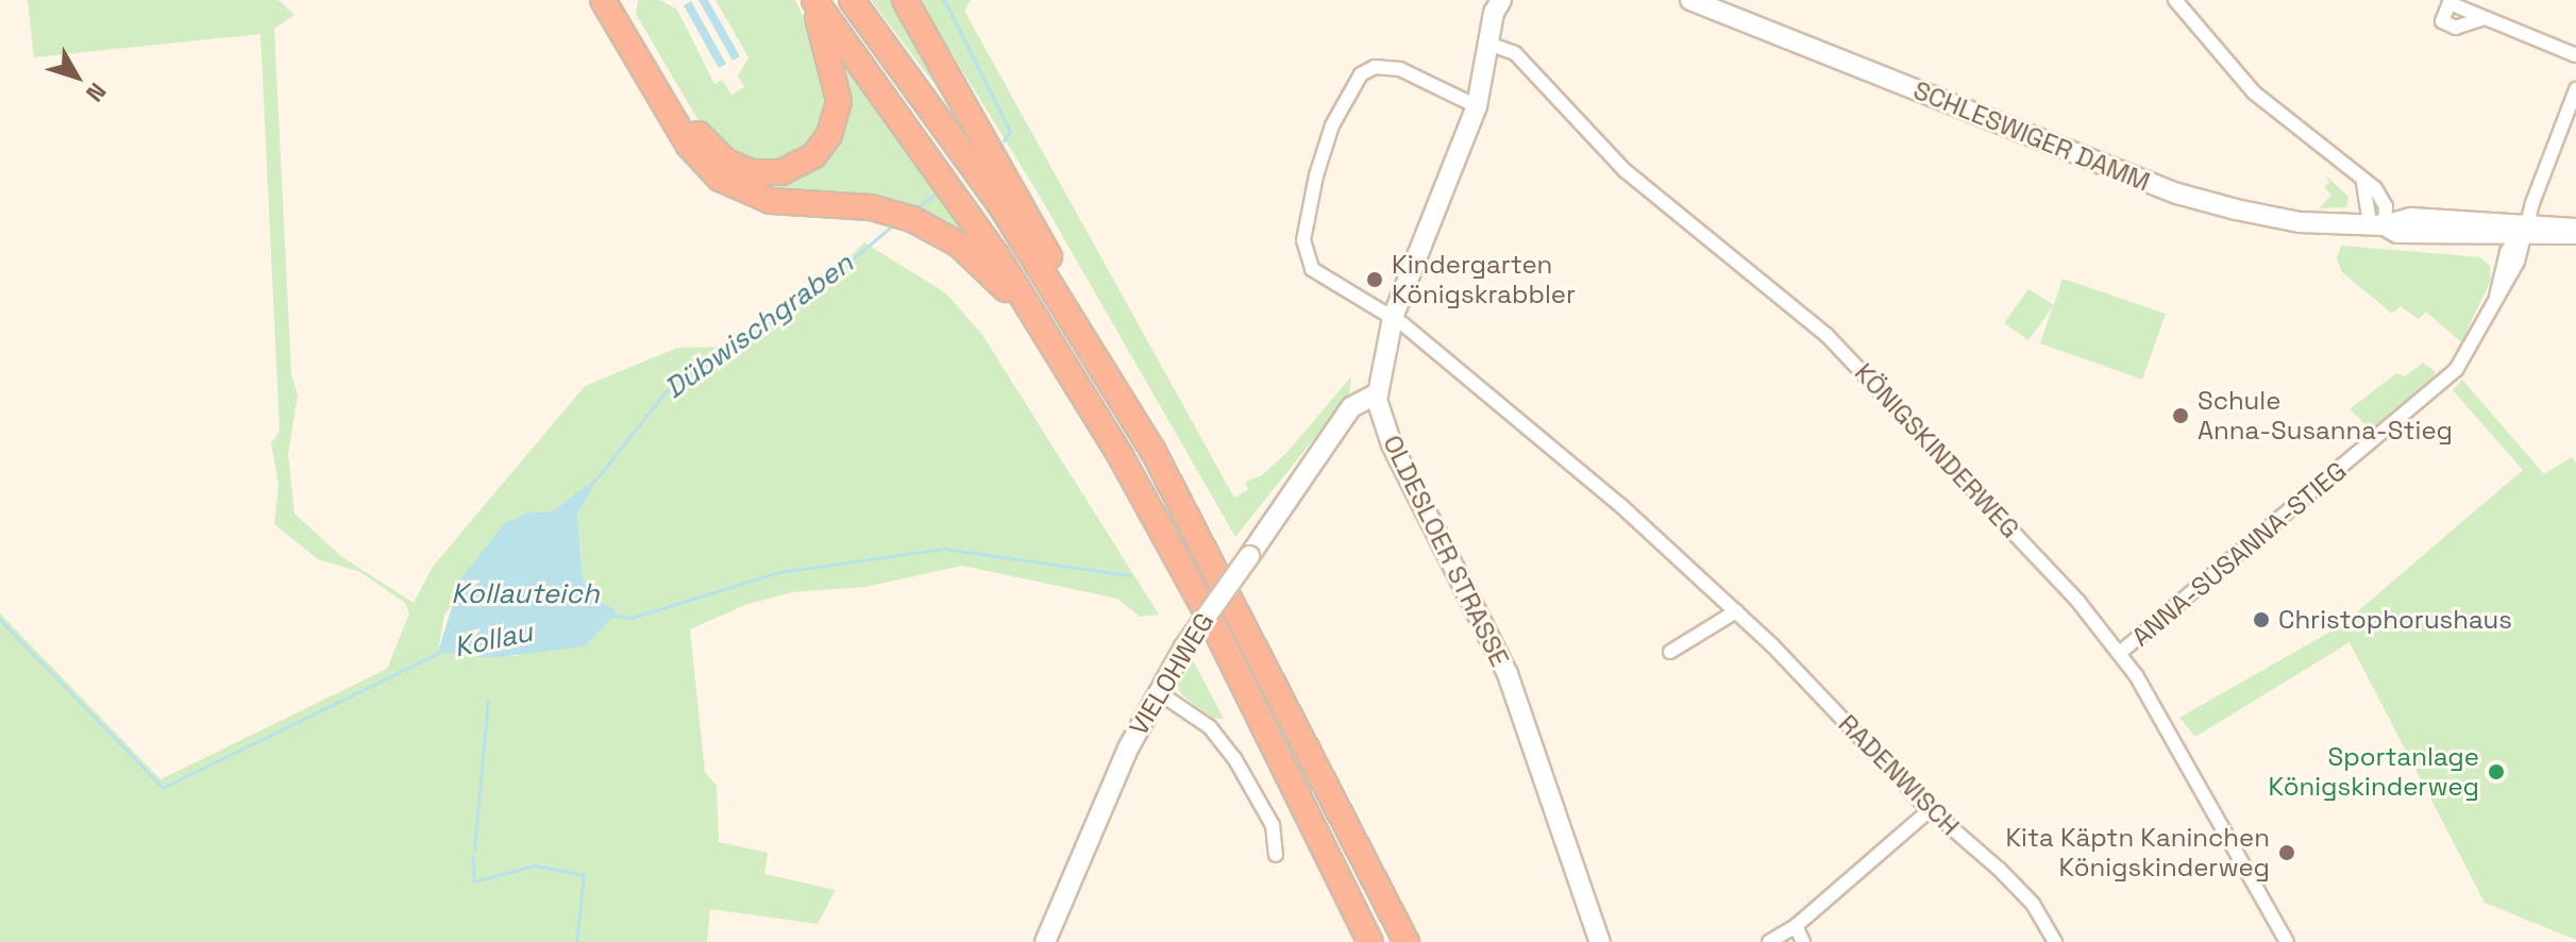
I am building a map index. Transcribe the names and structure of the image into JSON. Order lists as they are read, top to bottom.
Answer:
{
  "streets": {
    "main road": ["SCHLESWIGER DAMM", "OLDESLOER STRASSE", "VIELOHWEG"],
    "street": ["KÖNIGSKINDERWEG", "ANNA-SUSANNA-STIEG", "RADENWISCH"]
  },
  "crossings": [
    ["SCHLESWIGER DAMM", "ANNA-SUSANNA-STIEG"],
    ["KÖNIGSKINDERWEG", "ANNA-SUSANNA-STIEG"],
    ["OLDESLOER STRASSE", "VIELOHWEG"]
  ],
  "water": ["Dübwischgraben", "Kollauteich", "Kollau"],
  "places": [
    "Kindergarten Königskrabbler",
    "Schule Anna-Susanna-Stieg",
    "Christophorushaus",
    "Sportanlage Königskinderweg",
    "Kita Käptn Kaninchen Königskinderweg"
  ],
  "north": "bottom right"
}
